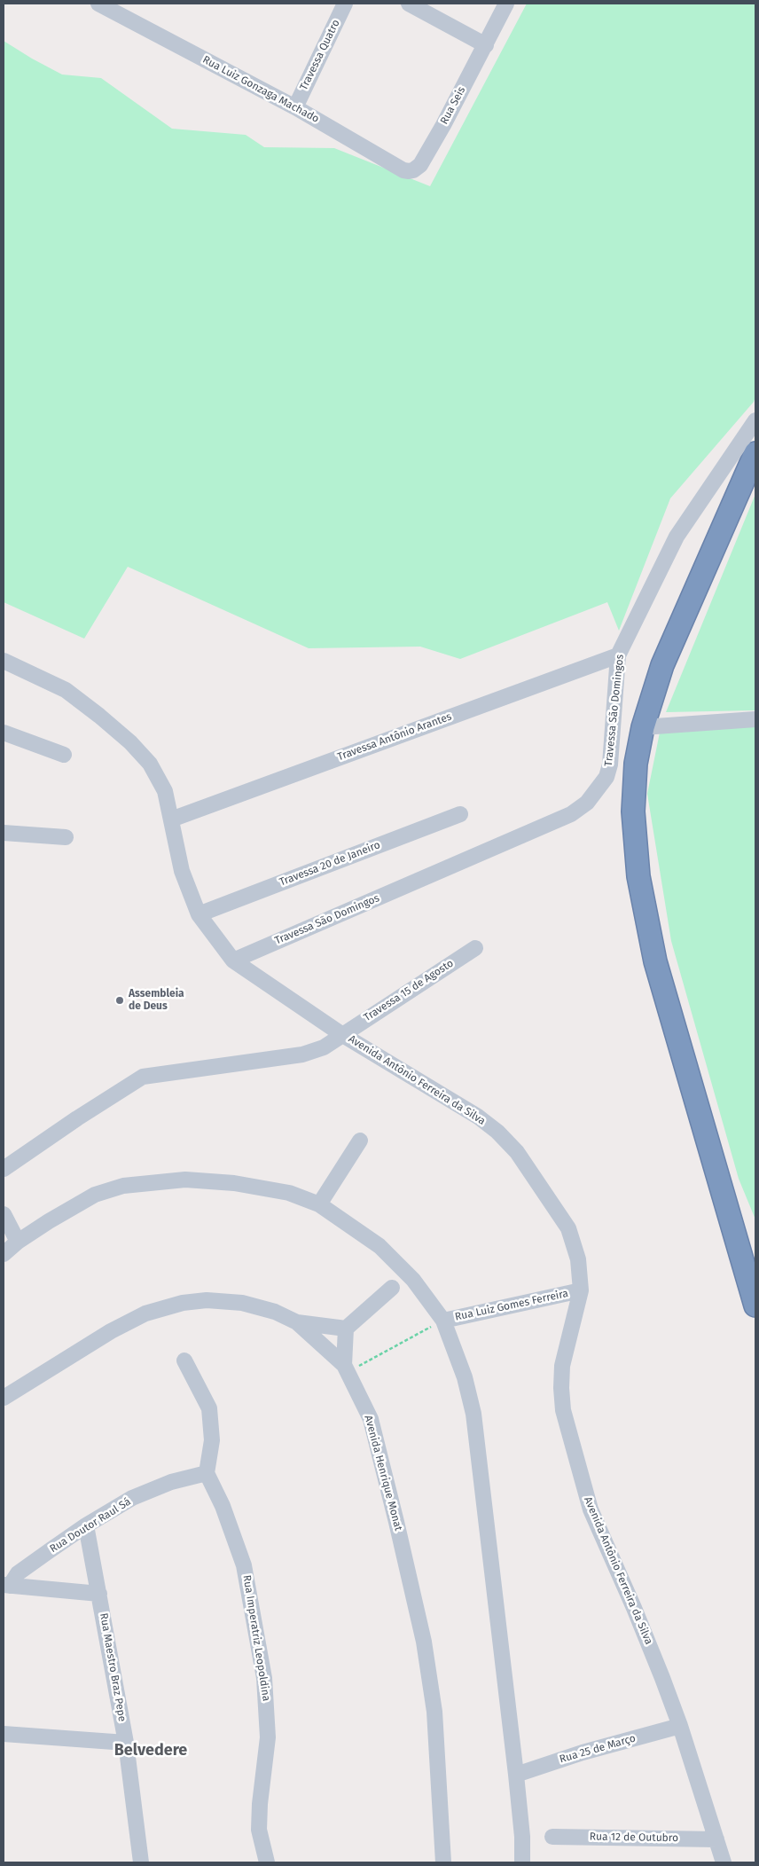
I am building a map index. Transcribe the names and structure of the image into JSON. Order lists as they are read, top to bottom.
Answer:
{
  "streets": {
    "street": [
      "Travessa Quatro",
      "Rua Luiz Gonzaga Machado",
      "Rua Seis",
      "Travessa São Domingos",
      "Travessa Antônio Arantes",
      "Travessa 20 de Janeiro",
      "Travessa 15 de Agosto",
      "Avenida Antônio Ferreira da Silva",
      "Rua Luiz Gomes Ferreira",
      "Avenida Henrique Monat",
      "Rua Doutor Raul Sá",
      "Rua Imperatriz Leopoldina",
      "Rua Maestro Braz Pepe",
      "Rua 25 de Março",
      "Rua 12 de Outubro"
    ]
  },
  "crossings": [
    ["Travessa Quatro", "Rua Luiz Gonzaga Machado"],
    ["Rua Luiz Gonzaga Machado", "Rua Seis"],
    ["Travessa São Domingos", "Travessa Antônio Arantes"],
    ["Travessa São Domingos", "Avenida Antônio Ferreira da Silva"],
    ["Travessa Antônio Arantes", "Avenida Antônio Ferreira da Silva"],
    ["Travessa 20 de Janeiro", "Avenida Antônio Ferreira da Silva"],
    ["Travessa 15 de Agosto", "Avenida Antônio Ferreira da Silva"],
    ["Avenida Antônio Ferreira da Silva", "Rua Luiz Gomes Ferreira"],
    ["Avenida Antônio Ferreira da Silva", "Rua 25 de Março"],
    ["Avenida Antônio Ferreira da Silva", "Rua 12 de Outubro"],
    ["Rua Doutor Raul Sá", "Rua Imperatriz Leopoldina"],
    ["Rua Doutor Raul Sá", "Rua Maestro Braz Pepe"]
  ],
  "districts": ["Belvedere"],
  "places": ["Assembleia de Deus"]
}
